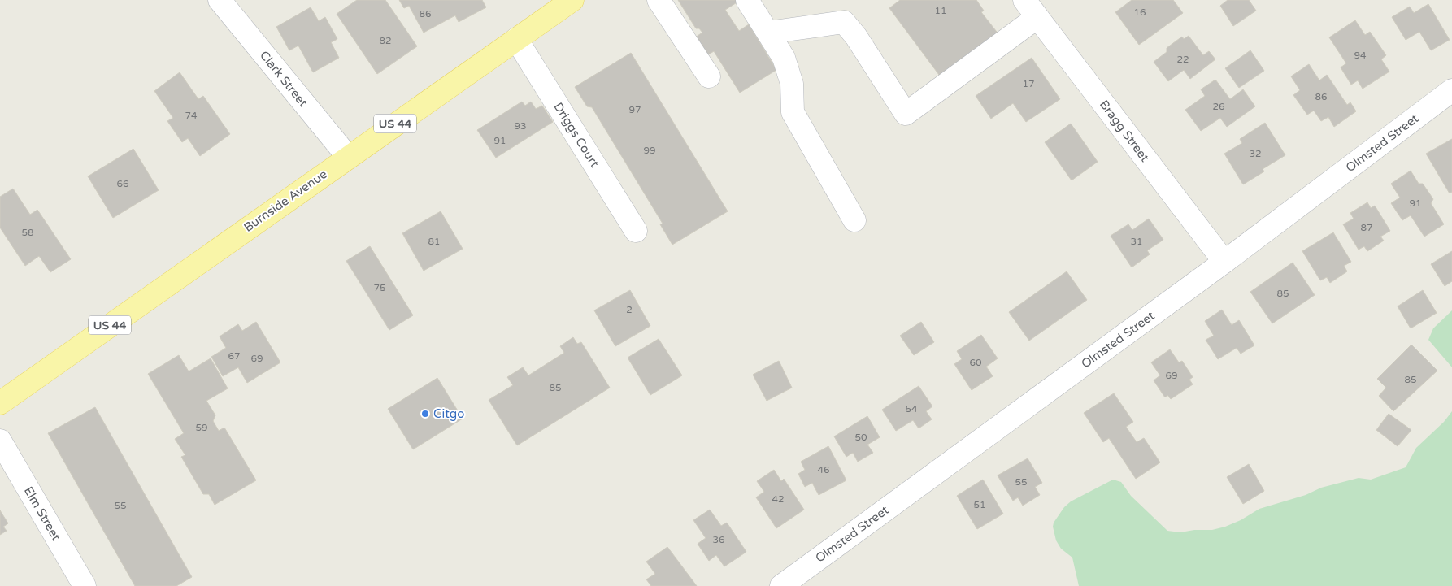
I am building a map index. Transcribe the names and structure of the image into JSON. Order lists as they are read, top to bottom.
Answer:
{
  "streets": {
    "main road": ["US 44", "Burnside Avenue"],
    "street": [
      "Clark Street",
      "Bragg Street",
      "Driggs Court",
      "Olmsted Street",
      "Elm Street"
    ]
  },
  "crossings": [
    ["Clark Street", "Burnside Avenue"],
    ["Bragg Street", "Olmsted Street"],
    ["Driggs Court", "Burnside Avenue"]
  ],
  "places": ["Citgo"],
  "house_numbers": [
    "11",
    "16",
    "86",
    "82",
    "94",
    "22",
    "17",
    "86",
    "26",
    "97",
    "74",
    "93",
    "91",
    "99",
    "32",
    "66",
    "91",
    "87",
    "58",
    "81",
    "31",
    "75",
    "85",
    "2",
    "67",
    "69",
    "60",
    "69",
    "85",
    "85",
    "54",
    "59",
    "50",
    "46",
    "55",
    "42",
    "51",
    "55",
    "36"
  ]
}
